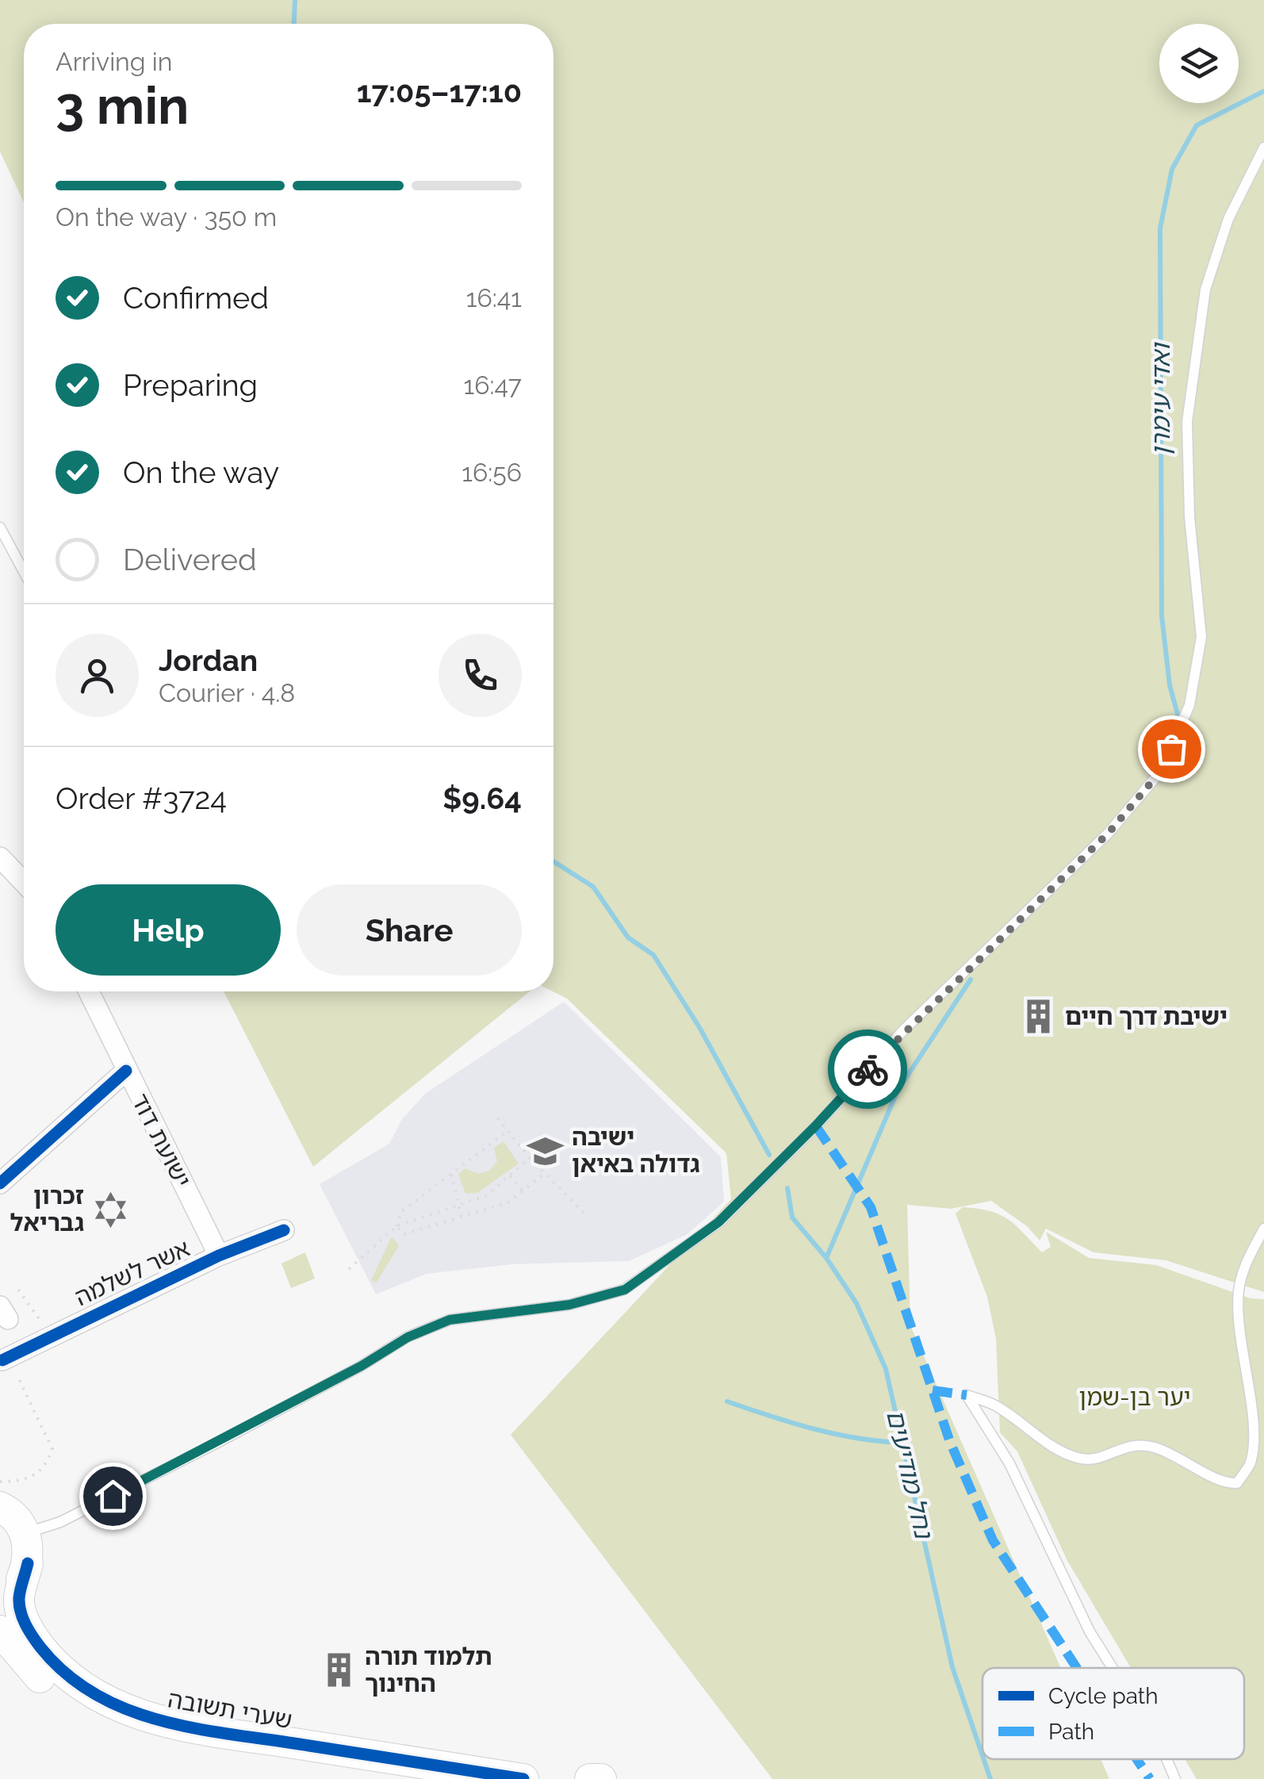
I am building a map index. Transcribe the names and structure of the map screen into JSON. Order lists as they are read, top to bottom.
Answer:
{
  "streets": {
    "street": ["ישועת דוד", "אשר לשלמה", "שערי תשובה"]
  },
  "crossings": [
    ["ישועת דוד", "אשר לשלמה"]
  ],
  "water": ["ואדי עימרן", "נחל מודיעים"],
  "parks": ["יער בן-שמן"],
  "places": {
    "building": ["ישיבת דרך חיים", "תלמוד תורה החינוך"],
    "school or university": ["ישיבה גדולה באיאן"],
    "synagogue": ["זכרון גבריאל"]
  },
  "legend": ["Cycle path", "Path"],
  "page": {
    "heading": ["3 min", "Arriving in", "17:05–17:10"],
    "panel": [
      "Jordan",
      "Courier · 4.8",
      "Order #3724",
      "$9.64"
    ],
    "bar": "On the way · 350 m",
    "list": [
      ["Confirmed", "16:41"],
      ["Preparing", "16:47"],
      ["On the way", "16:56"],
      "Delivered"
    ],
    "buttons": ["Help", "Share"]
  }
}
